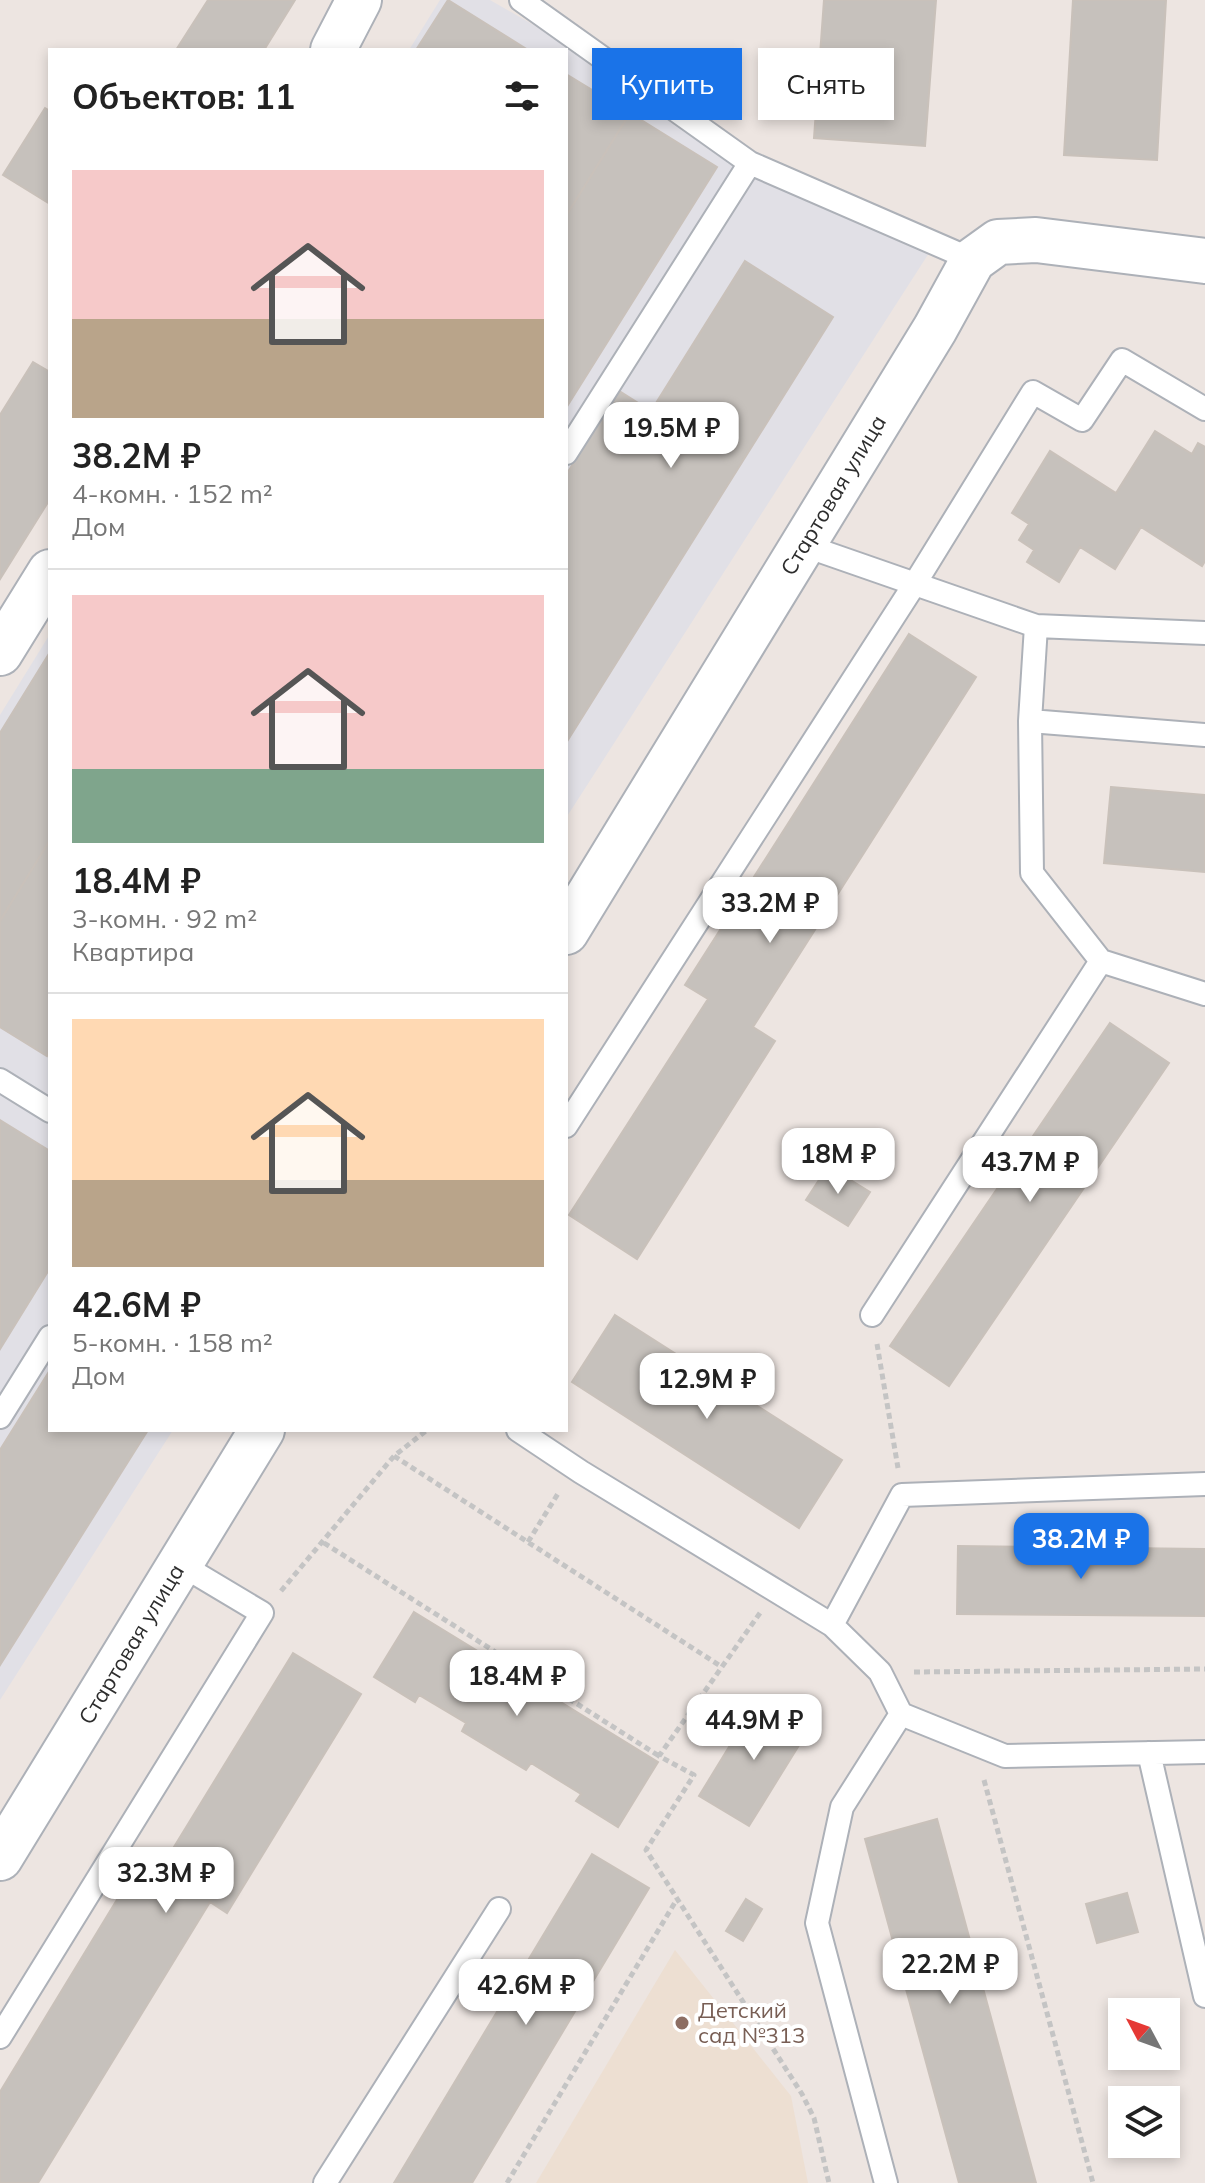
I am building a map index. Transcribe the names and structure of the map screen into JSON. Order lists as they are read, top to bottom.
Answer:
{
  "streets": {
    "street": ["Стартовая улица"]
  },
  "places": ["Детский сад №313"],
  "north": "top left",
  "page": {
    "chip": ["Купить", "Снять"],
    "heading": "Объектов: 11",
    "list": [
      {
        "name": "38.2M ₽",
        "note": "4-комн. · 152 m² · Дом"
      },
      {
        "name": "18.4M ₽",
        "note": "3-комн. · 92 m² · Квартира"
      },
      {
        "name": "42.6M ₽",
        "note": "5-комн. · 158 m² · Дом"
      }
    ],
    "price": [
      "19.5M ₽",
      "33.2M ₽",
      "18M ₽",
      "43.7M ₽",
      "12.9M ₽",
      "38.2M ₽",
      "18.4M ₽",
      "44.9M ₽",
      "32.3M ₽",
      "22.2M ₽",
      "42.6M ₽"
    ]
  }
}
